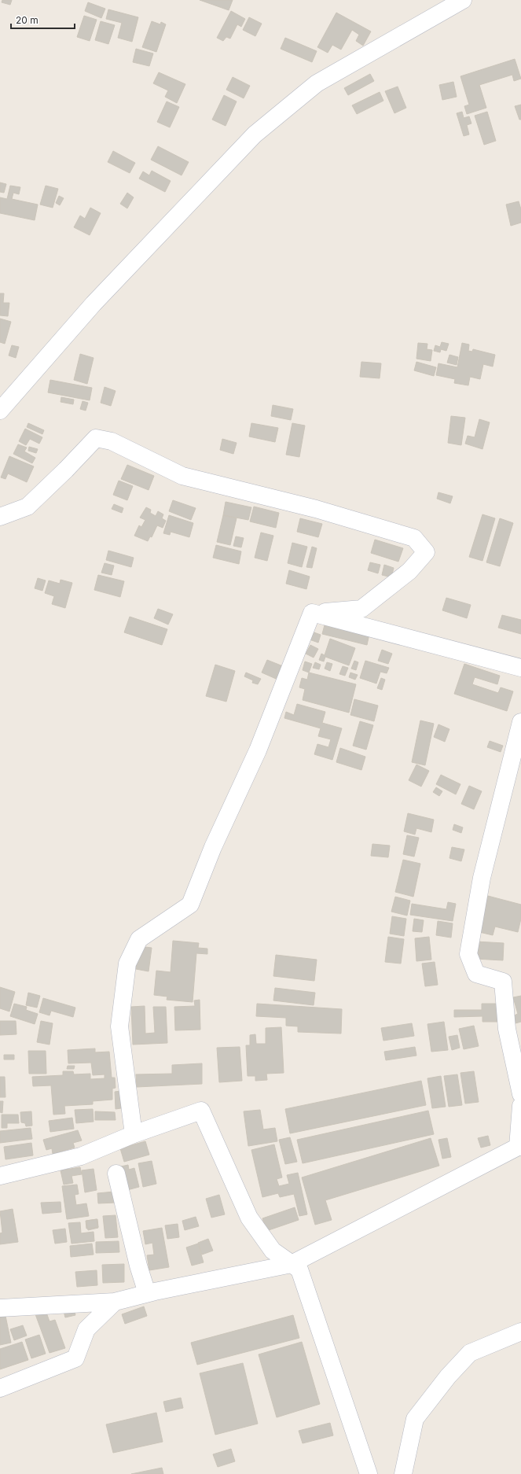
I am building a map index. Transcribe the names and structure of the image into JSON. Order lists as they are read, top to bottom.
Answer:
{
  "scale_bar": "20 m"
}
